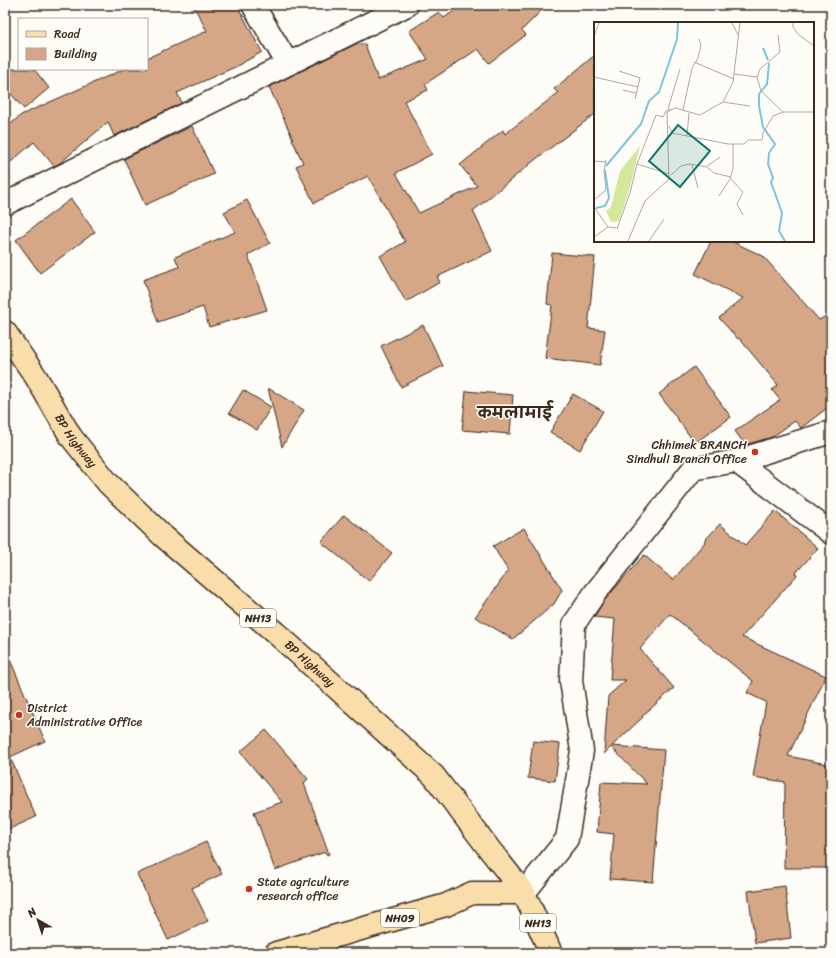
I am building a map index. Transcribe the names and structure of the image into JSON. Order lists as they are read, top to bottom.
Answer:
{
  "streets": {
    "main road": ["BP Highway", "NH13", "NH09"]
  },
  "crossings": [
    ["BP Highway", "NH09"]
  ],
  "districts": ["कमलामाई"],
  "places": ["Chhimek BRANCH Sindhuli Branch Office", "District Administrative Office", "State agriculture research office"],
  "legend": ["Road", "Building"],
  "north": "top left"
}
